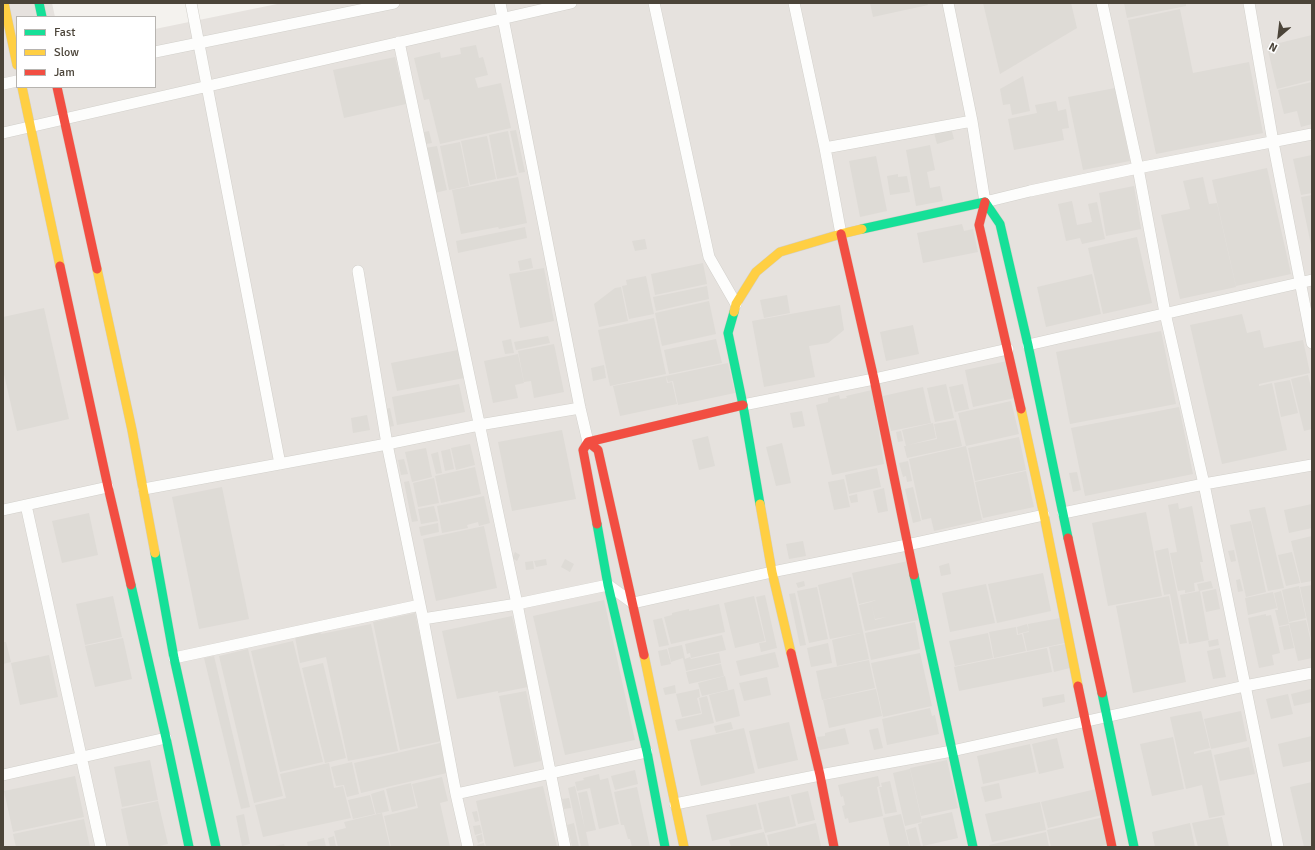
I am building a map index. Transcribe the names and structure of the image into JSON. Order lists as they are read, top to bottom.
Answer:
{
  "legend": ["Fast", "Slow", "Jam"],
  "north": "bottom left"
}
